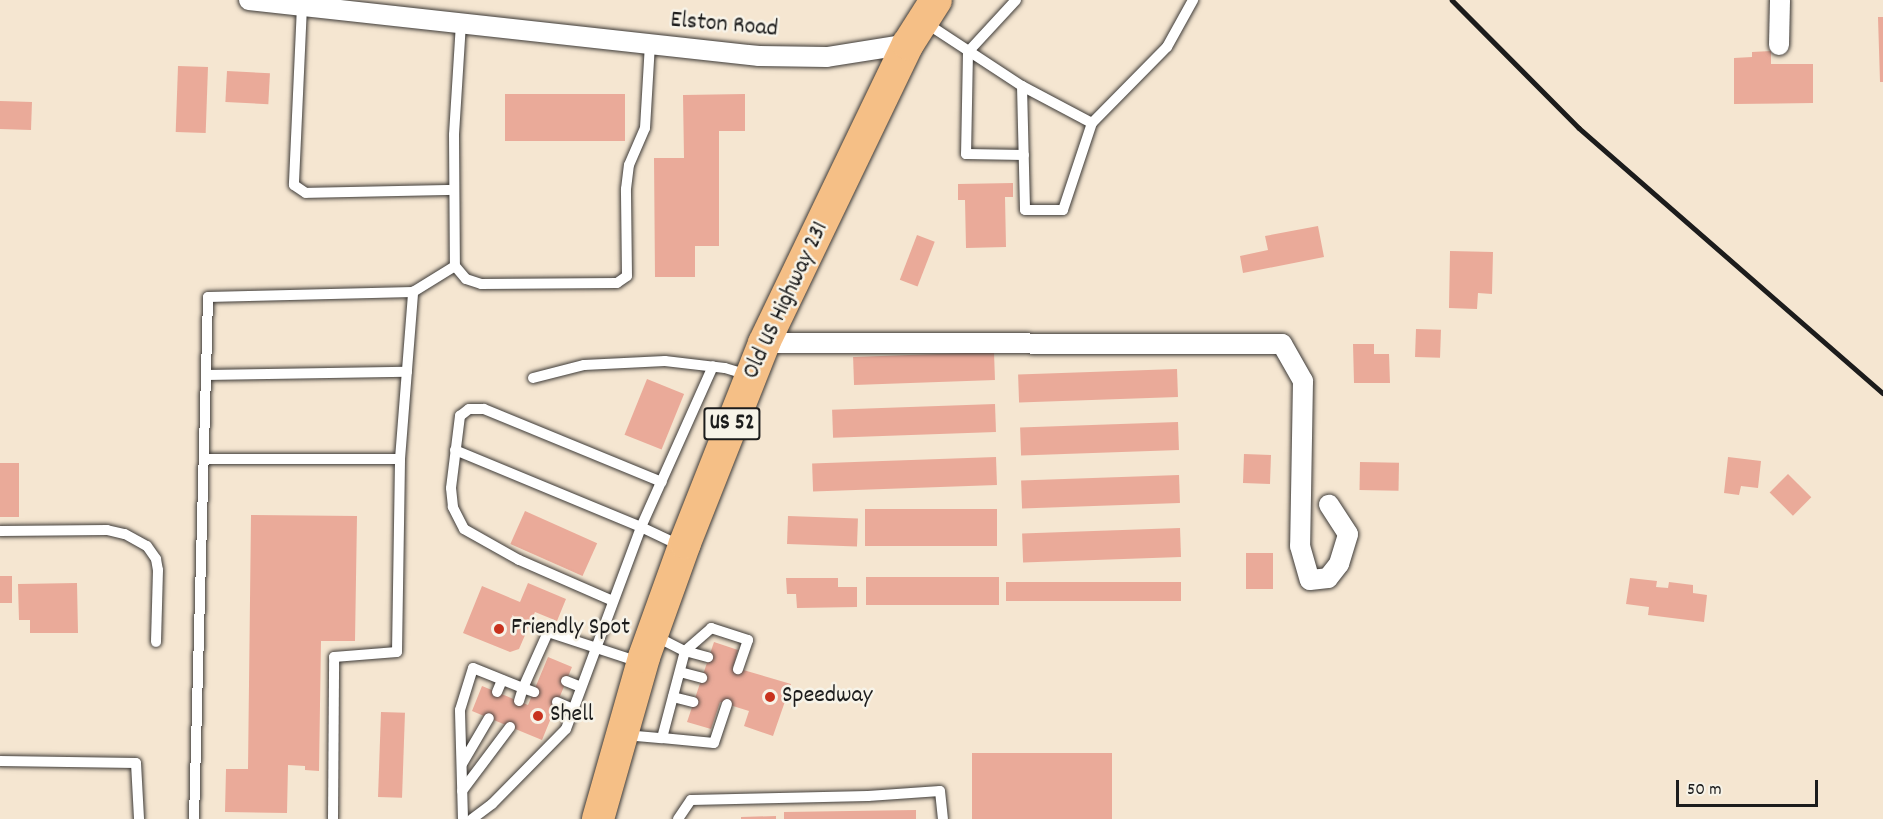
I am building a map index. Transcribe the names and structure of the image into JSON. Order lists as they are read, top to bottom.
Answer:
{
  "streets": {
    "main road": ["Old US Highway 231", "US 52"],
    "street": ["Elston Road"]
  },
  "crossings": [
    ["Elston Road", "Old US Highway 231"]
  ],
  "places": ["Friendly Spot", "Speedway", "Shell"],
  "scale_bar": "50 m"
}
